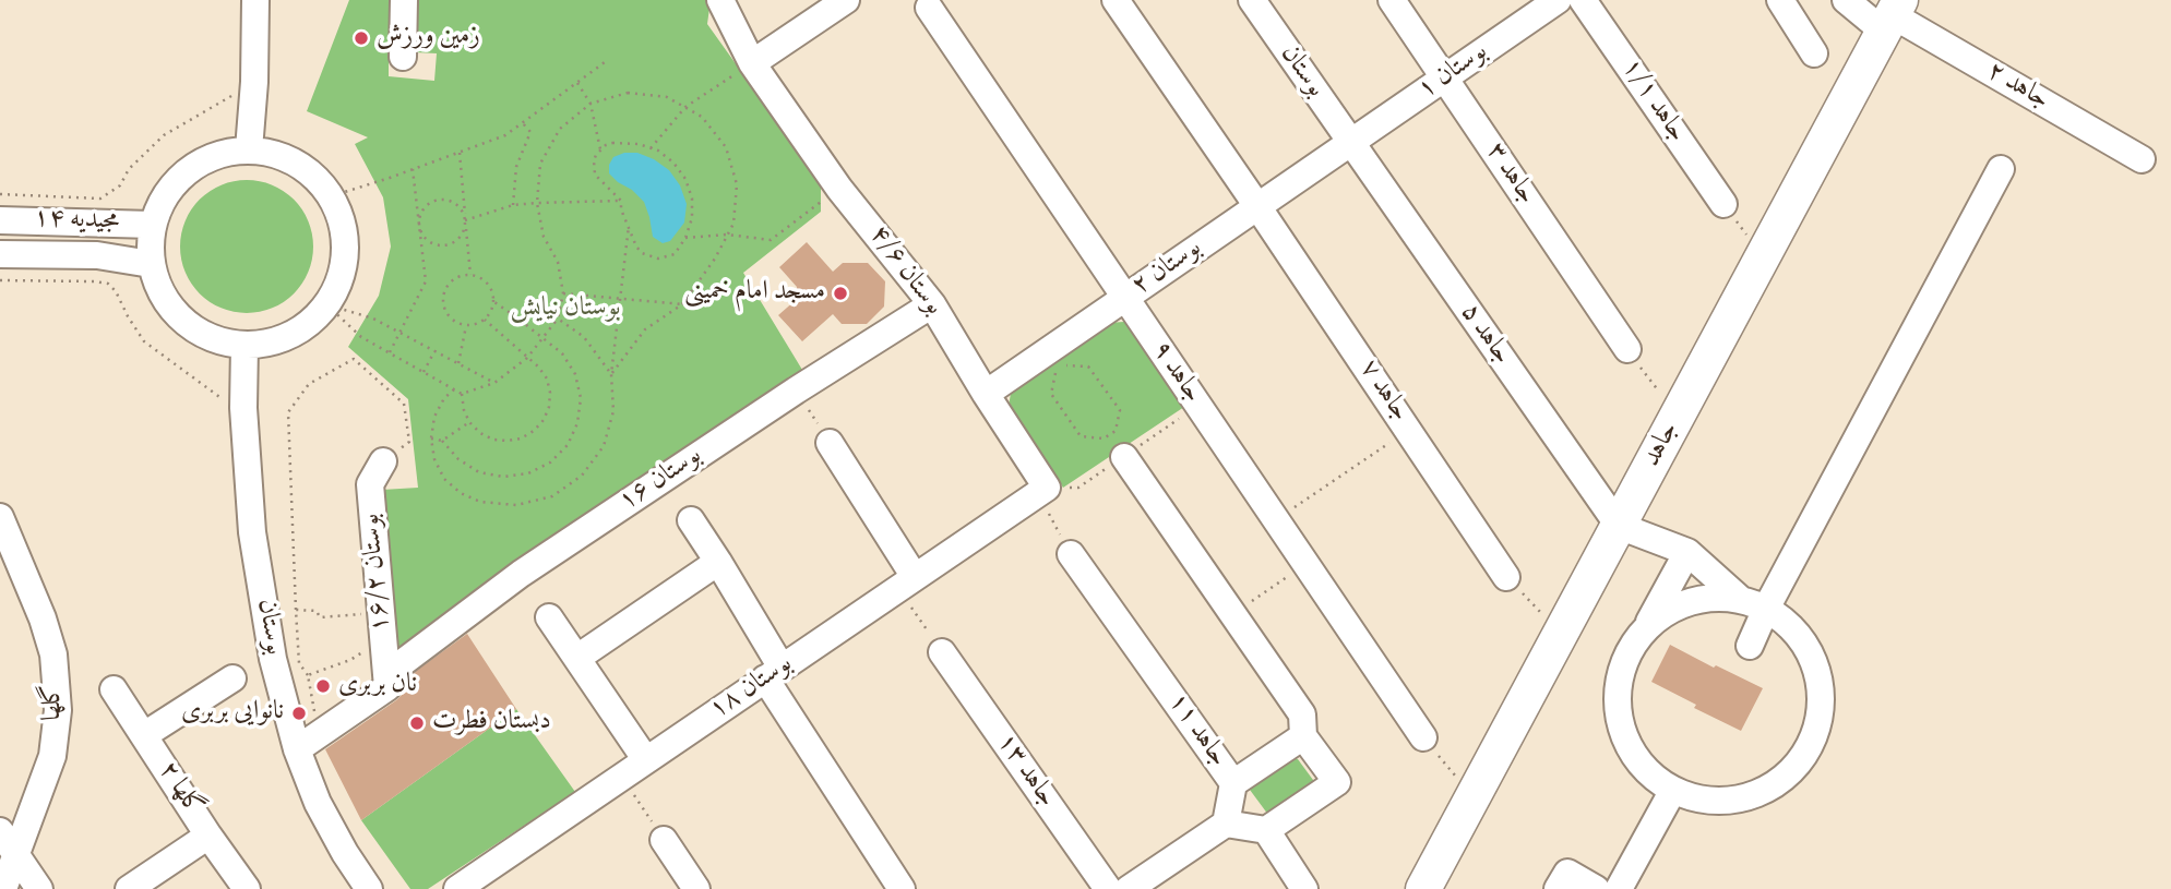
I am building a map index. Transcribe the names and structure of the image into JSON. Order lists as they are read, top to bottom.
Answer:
{
  "streets": {
    "main road": ["جاهد"],
    "street": [
      "بوستان",
      "بوستان ۱",
      "جاهد ۲",
      "جاهد ۱/۱",
      "جاهد ۳",
      "مجیدیه ۱۴",
      "بوستان ۲",
      "بوستان ۴/۶",
      "جاهد ۵",
      "جاهد ۹",
      "جاهد ۷",
      "بوستان ۱۶",
      "بوستان ۱۶/۲",
      "بوستان ۱۸",
      "گلها",
      "جاهد ۱۱",
      "جاهد ۱۳",
      "گلها ۲"
    ]
  },
  "crossings": [
    ["بوستان", "بوستان ۱"],
    ["بوستان", "مجیدیه ۱۴"],
    ["بوستان", "بوستان ۲"],
    ["بوستان", "جاهد ۵"],
    ["بوستان", "بوستان ۱۶"],
    ["بوستان ۱", "جاهد ۳"],
    ["بوستان ۱", "بوستان ۲"],
    ["بوستان ۱", "جاهد ۵"],
    ["جاهد ۲", "جاهد"],
    ["بوستان ۲", "بوستان ۴/۶"],
    ["بوستان ۲", "جاهد ۵"],
    ["بوستان ۲", "جاهد ۹"],
    ["بوستان ۲", "جاهد ۷"],
    ["بوستان ۴/۶", "بوستان ۱۶"],
    ["بوستان ۴/۶", "بوستان ۱۸"],
    ["جاهد ۵", "جاهد"],
    ["بوستان ۱۶", "بوستان ۱۶/۲"]
  ],
  "parks": ["بوستان نیایش"],
  "places": [
    "زمین ورزش",
    "مسجد امام خمینی",
    "نان بربری",
    "نانوایی بربری",
    "دبستان فطرت"
  ]
}
